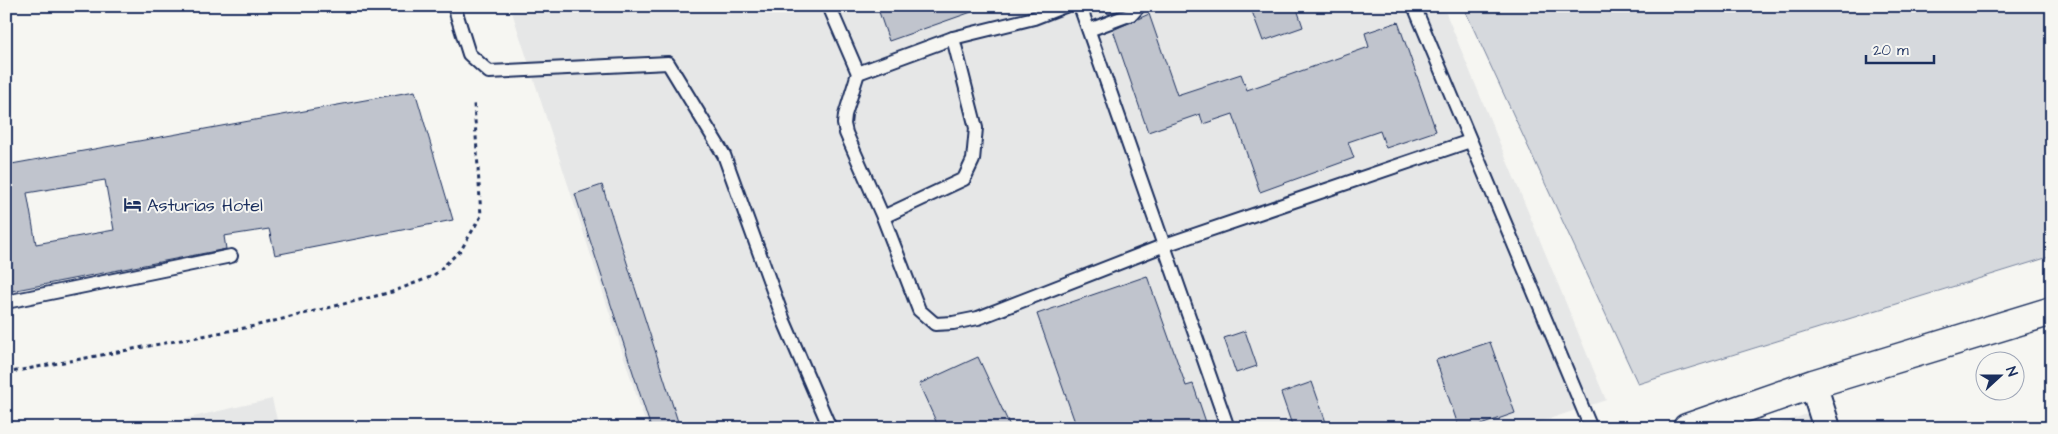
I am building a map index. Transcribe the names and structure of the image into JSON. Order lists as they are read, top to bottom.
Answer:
{
  "places": {
    "hotel": ["Asturias Hotel"]
  },
  "scale_bar": "20 m",
  "north": "right"
}
